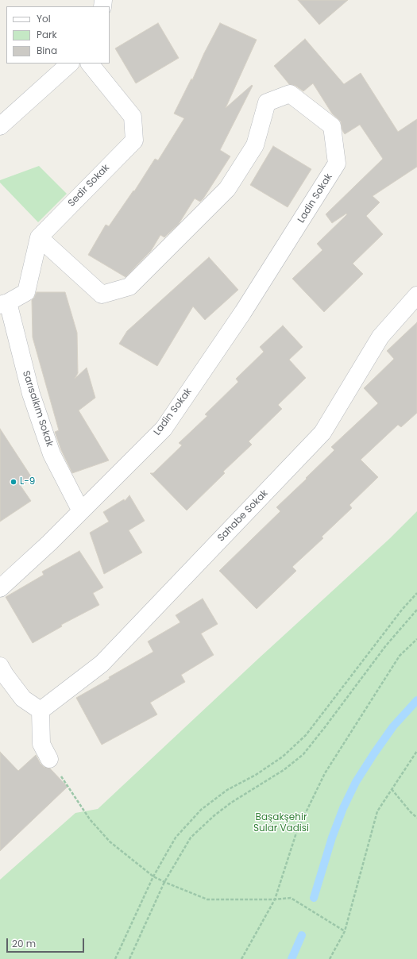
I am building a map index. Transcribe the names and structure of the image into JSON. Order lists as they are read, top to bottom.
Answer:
{
  "streets": {
    "lane": [
      "Sedir Sokak",
      "Ladin Sokak",
      "Sarısalkım Sokak",
      "Sahabe Sokak"
    ]
  },
  "crossings": [
    ["Sedir Sokak", "Ladin Sokak"],
    ["Ladin Sokak", "Sarısalkım Sokak"]
  ],
  "parks": ["Başakşehir Sular Vadisi"],
  "places": ["L-9"],
  "legend": ["Yol", "Park", "Bina"],
  "scale_bar": "20 m"
}
